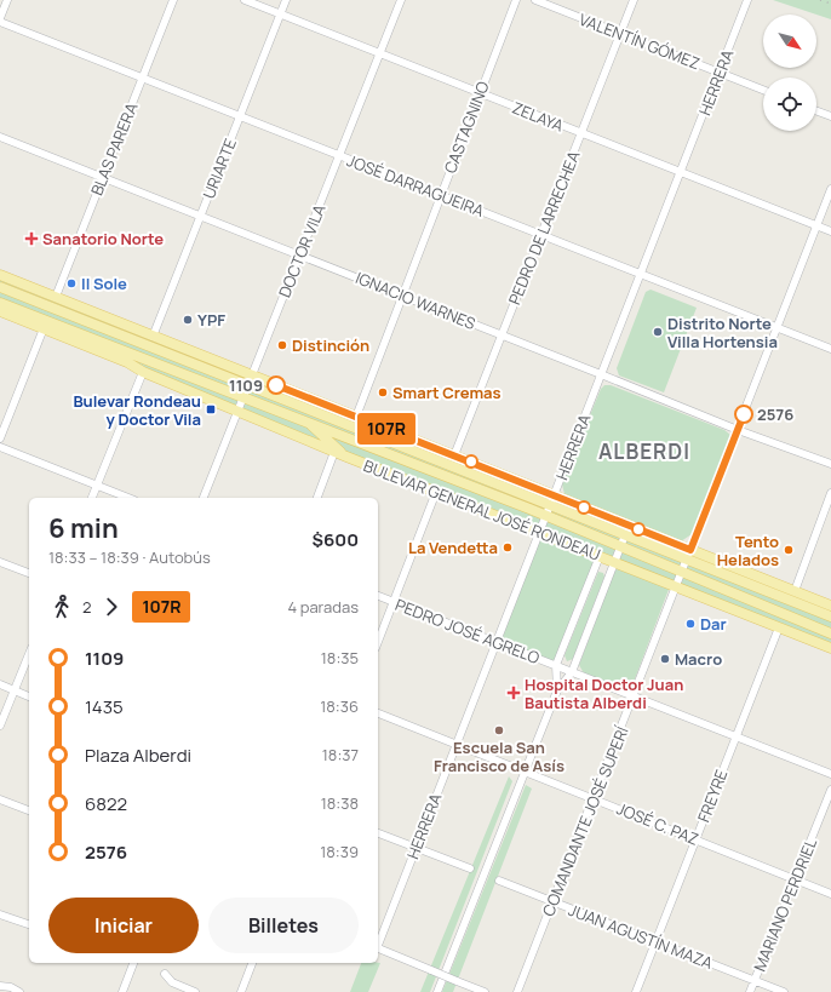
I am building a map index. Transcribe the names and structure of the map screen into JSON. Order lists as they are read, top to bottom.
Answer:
{
  "streets": {
    "main road": ["BULEVAR GENERAL JOSÉ RONDEAU"],
    "street": [
      "VALENTÍN GÓMEZ",
      "HERRERA",
      "ZELAYA",
      "CASTAGNINO",
      "BLAS PARERA",
      "URIARTE",
      "JOSÉ DARRAGUEIRA",
      "PEDRO DE LARRECHEA",
      "DOCTOR VILA",
      "IGNACIO WARNES",
      "PEDRO JOSÉ AGRELO",
      "FREYRE",
      "COMANDANTE JOSÉ SUPERÍ",
      "JOSÉ C. PAZ",
      "MARIANO PERDRIEL",
      "JUAN AGUSTÍN MAZA"
    ]
  },
  "crossings": [
    ["VALENTÍN GÓMEZ", "HERRERA"],
    ["VALENTÍN GÓMEZ", "PEDRO DE LARRECHEA"],
    ["HERRERA", "ZELAYA"],
    ["HERRERA", "JOSÉ DARRAGUEIRA"],
    ["HERRERA", "IGNACIO WARNES"],
    ["HERRERA", "BULEVAR GENERAL JOSÉ RONDEAU"],
    ["HERRERA", "PEDRO JOSÉ AGRELO"],
    ["HERRERA", "JOSÉ C. PAZ"],
    ["ZELAYA", "CASTAGNINO"],
    ["ZELAYA", "URIARTE"],
    ["ZELAYA", "PEDRO DE LARRECHEA"],
    ["ZELAYA", "DOCTOR VILA"],
    ["ZELAYA", "COMANDANTE JOSÉ SUPERÍ"],
    ["CASTAGNINO", "JOSÉ DARRAGUEIRA"],
    ["CASTAGNINO", "IGNACIO WARNES"],
    ["BLAS PARERA", "JOSÉ DARRAGUEIRA"],
    ["BLAS PARERA", "IGNACIO WARNES"],
    ["URIARTE", "JOSÉ DARRAGUEIRA"],
    ["URIARTE", "IGNACIO WARNES"],
    ["JOSÉ DARRAGUEIRA", "PEDRO DE LARRECHEA"],
    ["JOSÉ DARRAGUEIRA", "DOCTOR VILA"],
    ["JOSÉ DARRAGUEIRA", "COMANDANTE JOSÉ SUPERÍ"],
    ["PEDRO DE LARRECHEA", "IGNACIO WARNES"],
    ["DOCTOR VILA", "IGNACIO WARNES"],
    ["DOCTOR VILA", "BULEVAR GENERAL JOSÉ RONDEAU"],
    ["IGNACIO WARNES", "COMANDANTE JOSÉ SUPERÍ"],
    ["BULEVAR GENERAL JOSÉ RONDEAU", "FREYRE"],
    ["BULEVAR GENERAL JOSÉ RONDEAU", "COMANDANTE JOSÉ SUPERÍ"],
    ["PEDRO JOSÉ AGRELO", "FREYRE"],
    ["PEDRO JOSÉ AGRELO", "COMANDANTE JOSÉ SUPERÍ"],
    ["FREYRE", "JOSÉ C. PAZ"],
    ["FREYRE", "JUAN AGUSTÍN MAZA"],
    ["COMANDANTE JOSÉ SUPERÍ", "JOSÉ C. PAZ"],
    ["COMANDANTE JOSÉ SUPERÍ", "JUAN AGUSTÍN MAZA"],
    ["JOSÉ C. PAZ", "MARIANO PERDRIEL"],
    ["MARIANO PERDRIEL", "JUAN AGUSTÍN MAZA"]
  ],
  "districts": ["ALBERDI"],
  "places": {
    "health": ["Sanatorio Norte", "Hospital Doctor Juan Bautista Alberdi"],
    "other": [
      "Il Sole",
      "YPF",
      "Distrito Norte Villa Hortensia",
      "Distinción",
      "1109",
      "Smart Cremas",
      "2576",
      "La Vendetta",
      "Tento Helados",
      "Dar",
      "Macro",
      "Escuela San Francisco de Asís"
    ],
    "transit": ["Bulevar Rondeau y Doctor Vila"]
  },
  "lines": ["bus line 107R"],
  "north": "bottom right",
  "page": {
    "on_map": "107R",
    "heading": ["6 min", "18:33 – 18:39 · Autobús", "$600"],
    "legs": ["2", "107R", "4 paradas"],
    "list": [
      {
        "name": "1109",
        "value": "18:35"
      },
      {
        "name": "1435",
        "value": "18:36"
      },
      {
        "name": "Plaza Alberdi",
        "value": "18:37"
      },
      {
        "name": "6822",
        "value": "18:38"
      },
      {
        "name": "2576",
        "value": "18:39"
      }
    ],
    "buttons": ["Iniciar", "Billetes"]
  }
}
